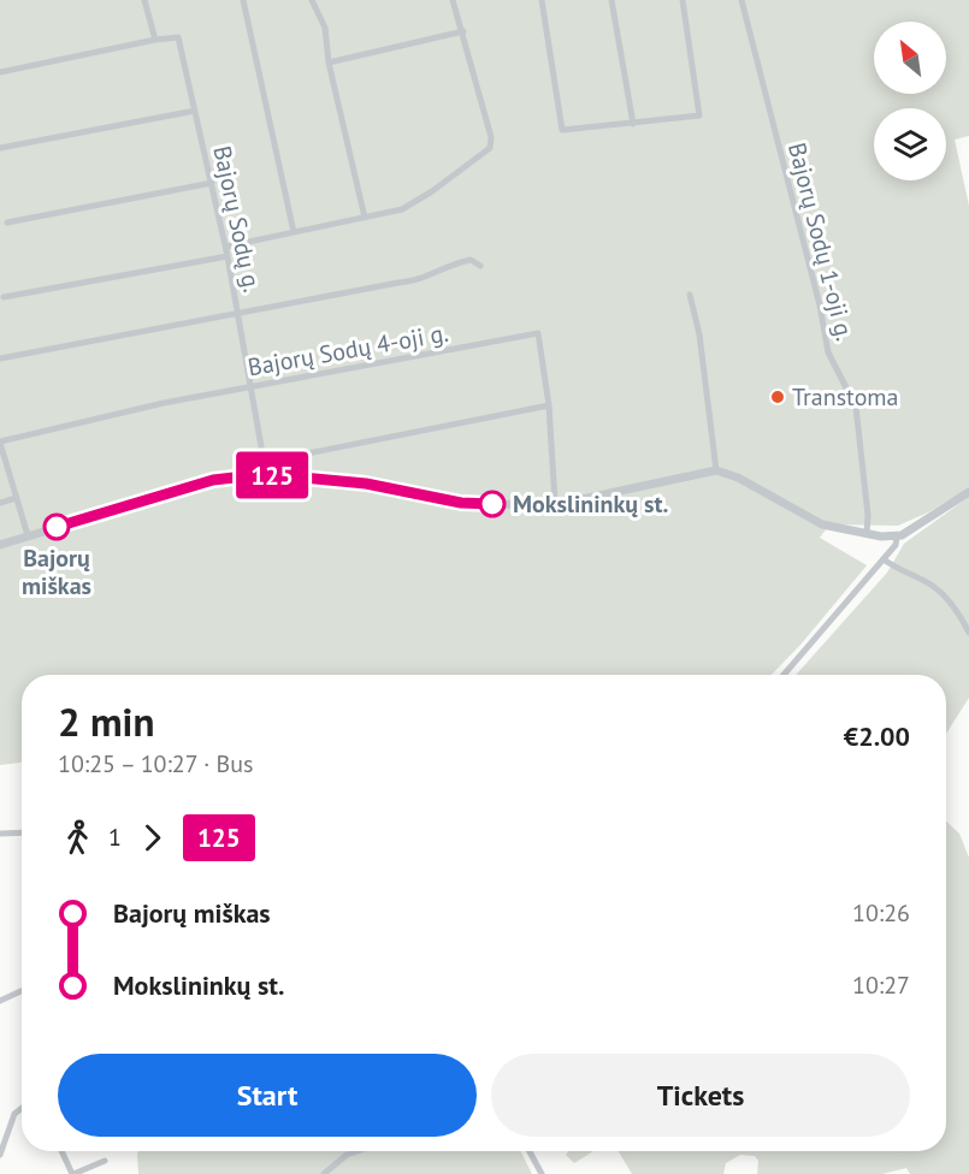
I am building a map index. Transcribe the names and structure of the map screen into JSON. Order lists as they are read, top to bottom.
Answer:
{
  "streets": {
    "street": ["Bajorų Sodų g.", "Bajorų Sodų 1-oji g.", "Bajorų Sodų 4-oji g."]
  },
  "crossings": [
    ["Bajorų Sodų g.", "Bajorų Sodų 4-oji g."]
  ],
  "places": ["Transtoma", "Mokslininkų st.", "Bajorų miškas"],
  "lines": ["bus line 125"],
  "north": "top left",
  "page": {
    "on_map": "125",
    "heading": ["2 min", "10:25 – 10:27 · Bus", "€2.00"],
    "legs": ["1", "125"],
    "list": [
      {
        "name": "Bajorų miškas",
        "value": "10:26"
      },
      {
        "name": "Mokslininkų st.",
        "value": "10:27"
      }
    ],
    "buttons": ["Start", "Tickets"]
  }
}
